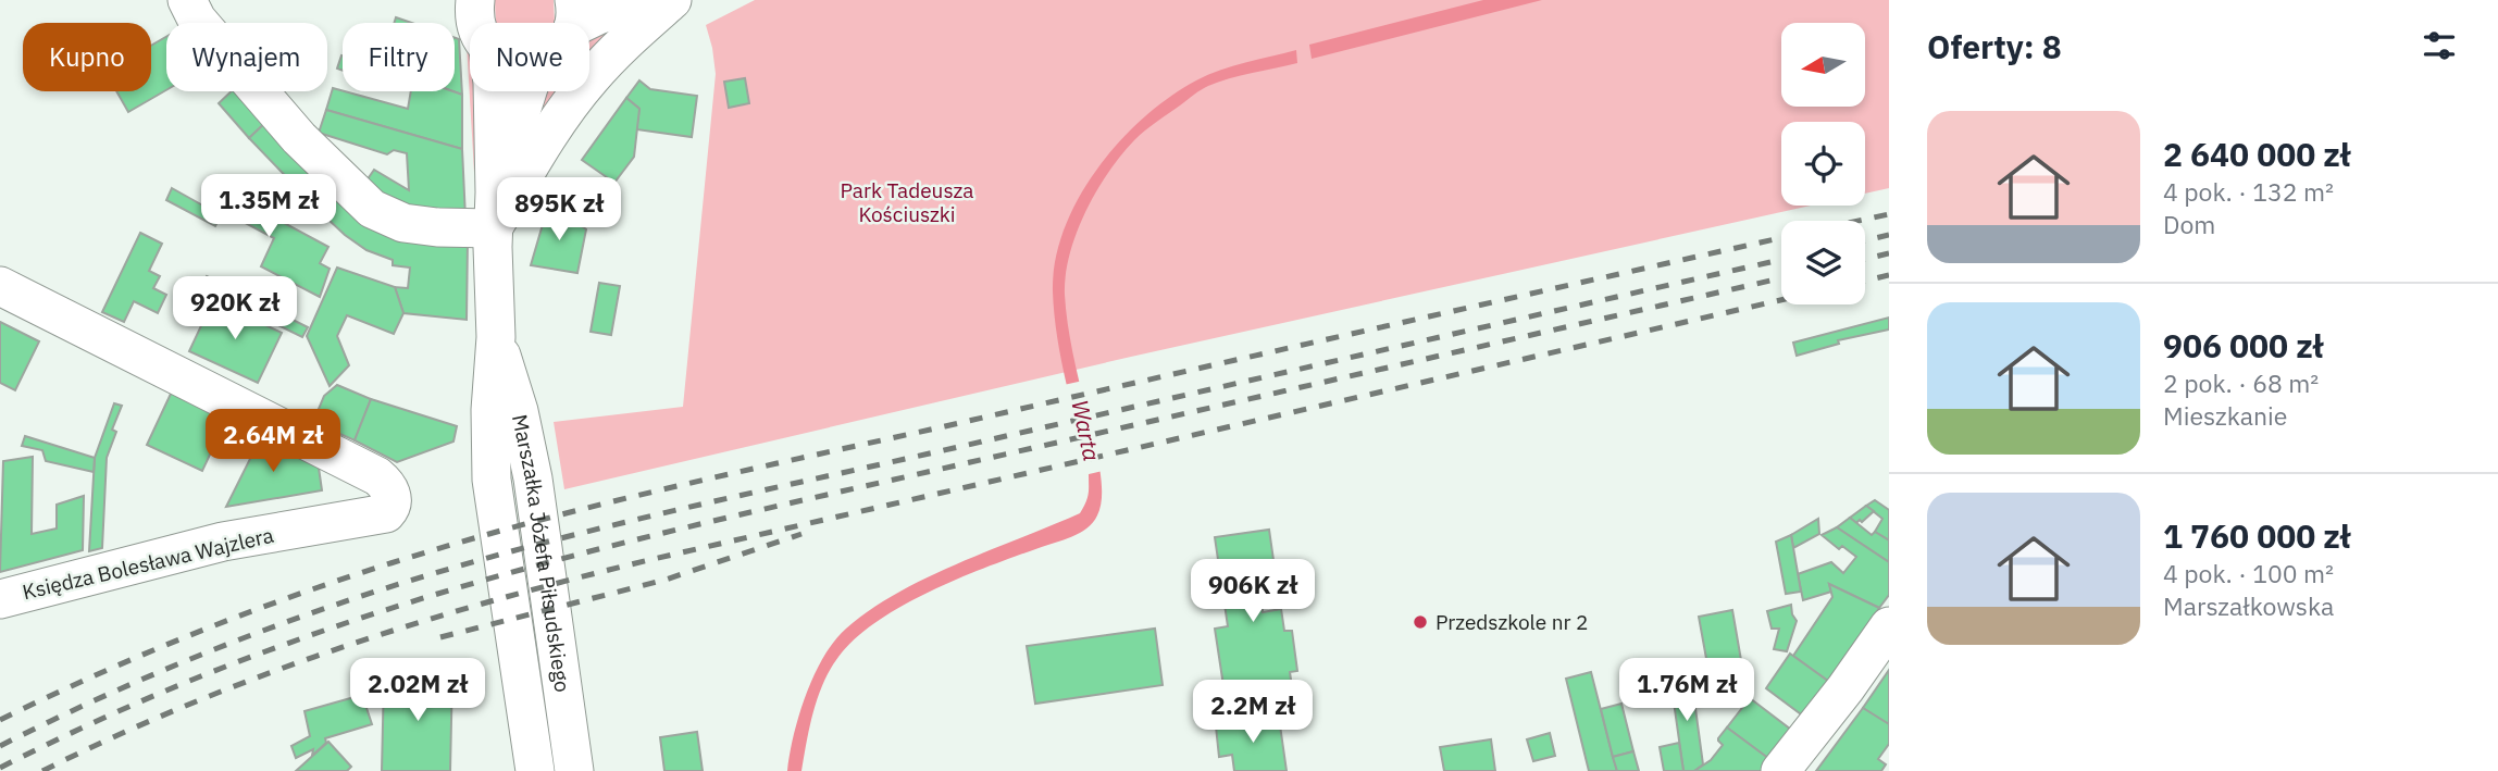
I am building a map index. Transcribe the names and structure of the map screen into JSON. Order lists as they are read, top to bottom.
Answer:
{
  "streets": {
    "street": ["Marszałka Józefa Piłsudskiego", "Księdza Bolesława Wajzlera"]
  },
  "water": ["Warta"],
  "parks": ["Park Tadeusza Kościuszki"],
  "places": ["Przedszkole nr 2"],
  "north": "left",
  "page": {
    "heading": "Oferty: 8",
    "chip": [
      "Kupno",
      "Wynajem",
      "Filtry",
      "Nowe"
    ],
    "list": [
      {
        "name": "2 640 000 zł",
        "note": "4 pok. · 132 m² · Dom"
      },
      {
        "name": "906 000 zł",
        "note": "2 pok. · 68 m² · Mieszkanie"
      },
      {
        "name": "1 760 000 zł",
        "note": "4 pok. · 100 m² · Marszałkowska"
      }
    ],
    "price": [
      "1.35M zł",
      "895K zł",
      "920K zł",
      "2.64M zł",
      "906K zł",
      "2.02M zł",
      "1.76M zł",
      "2.2M zł"
    ]
  }
}
